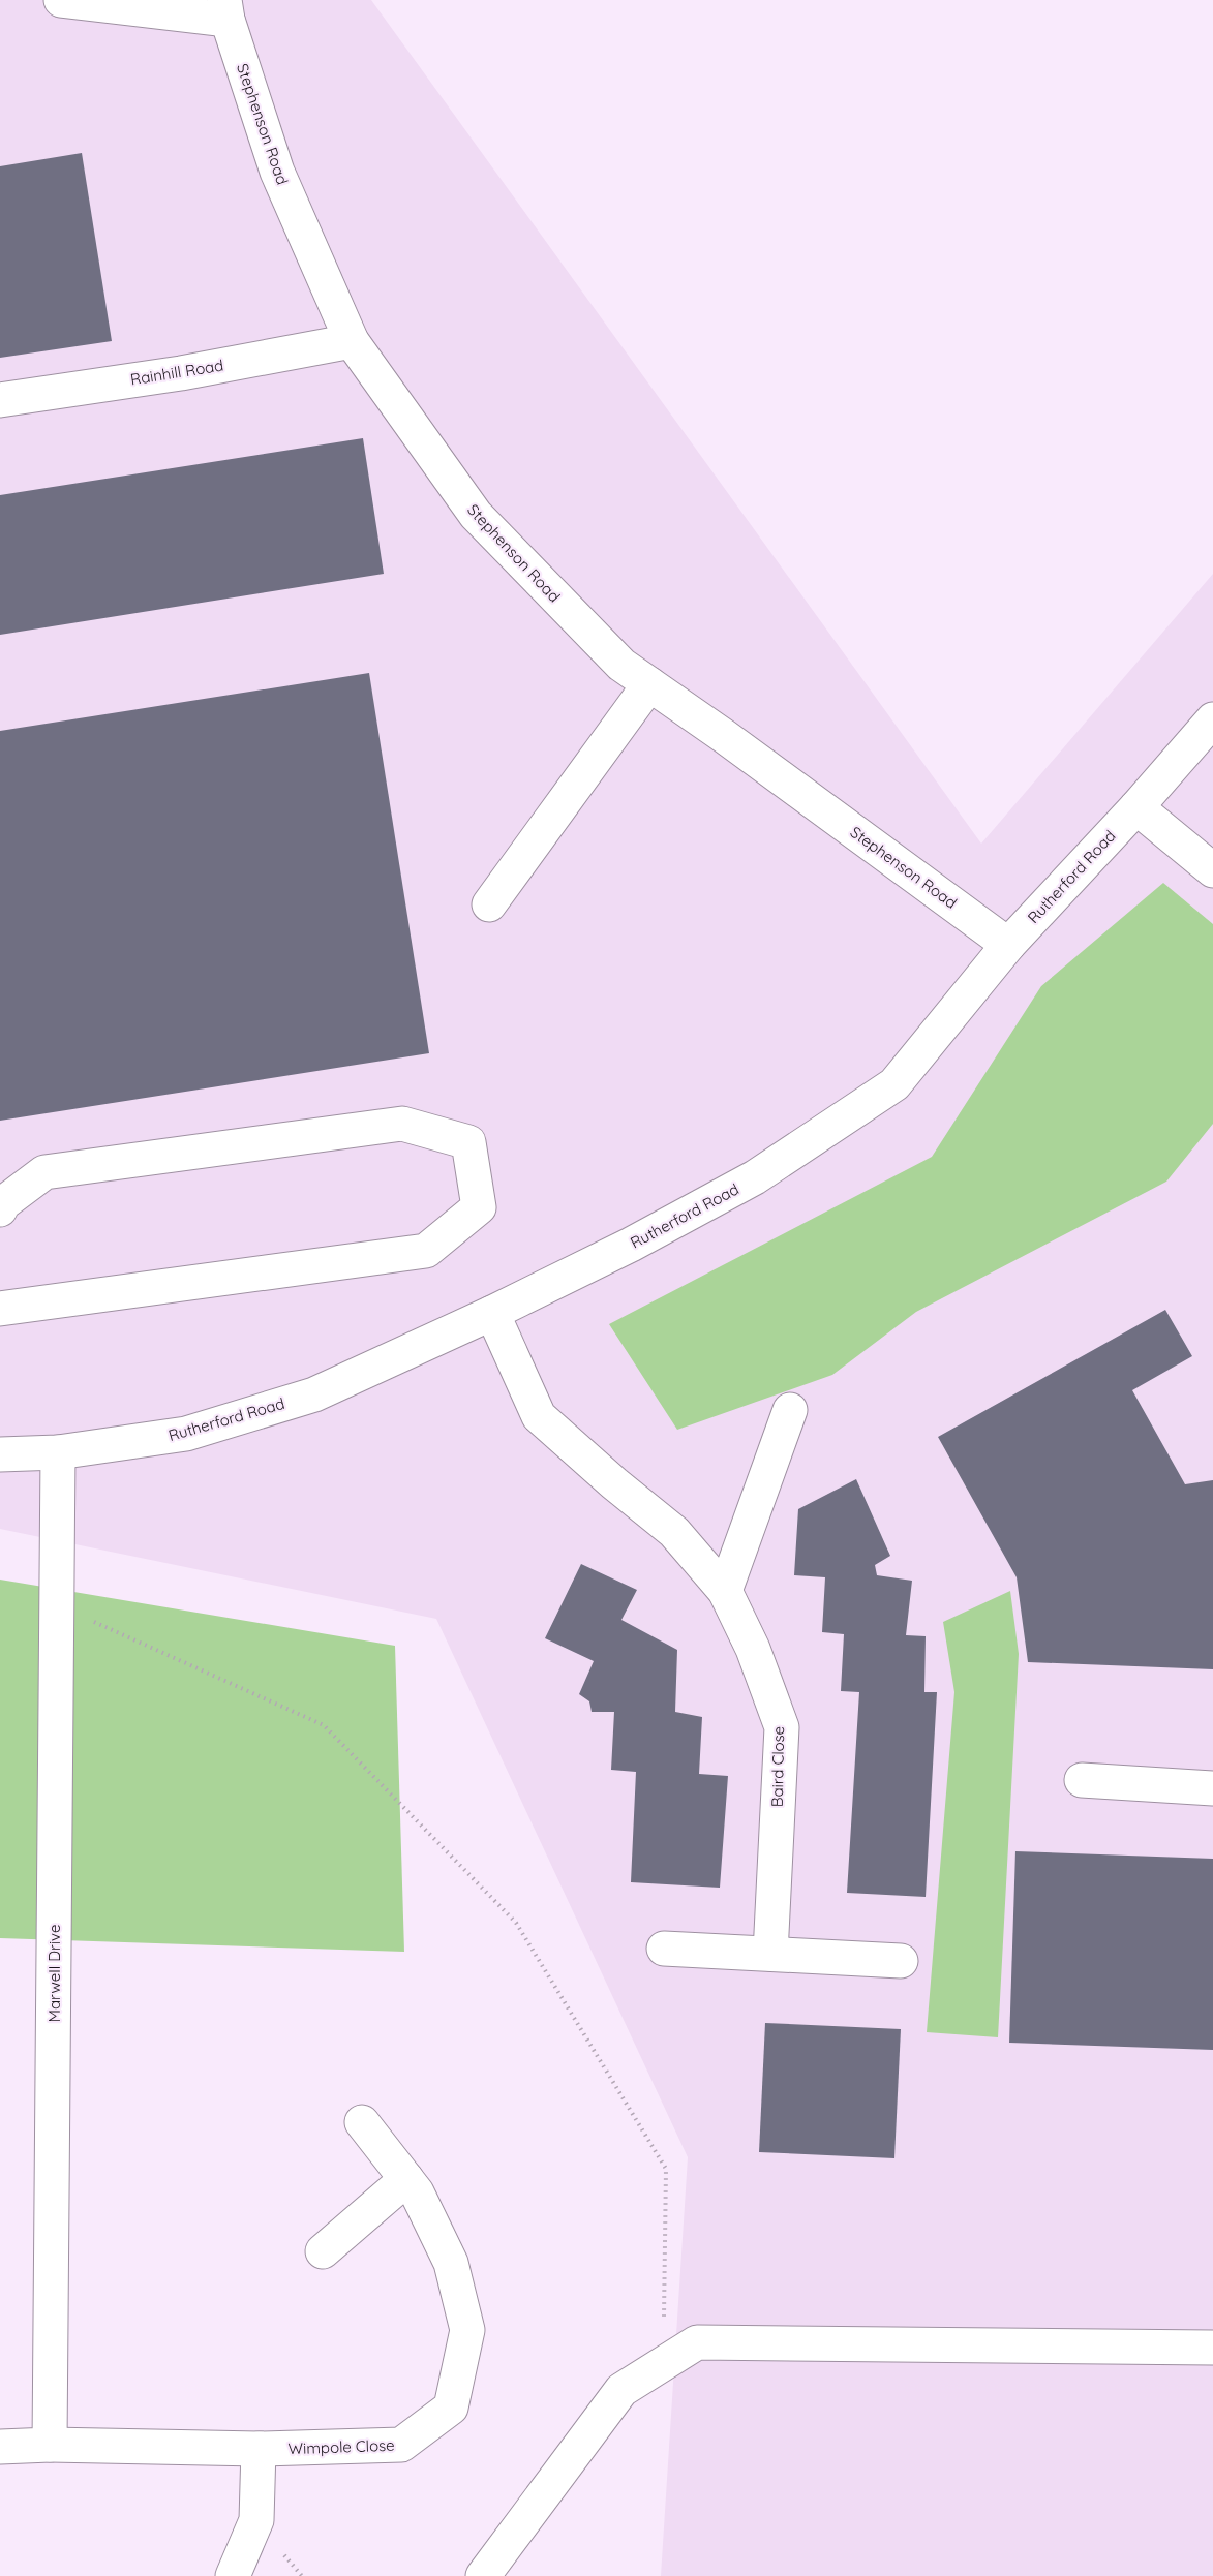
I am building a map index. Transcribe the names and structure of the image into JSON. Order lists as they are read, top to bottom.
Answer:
{
  "streets": {
    "street": [
      "Stephenson Road",
      "Rainhill Road",
      "Rutherford Road",
      "Baird Close",
      "Marwell Drive",
      "Wimpole Close"
    ]
  },
  "crossings": [
    ["Stephenson Road", "Rainhill Road"],
    ["Stephenson Road", "Rutherford Road"],
    ["Rutherford Road", "Baird Close"],
    ["Rutherford Road", "Marwell Drive"],
    ["Marwell Drive", "Wimpole Close"]
  ]
}
